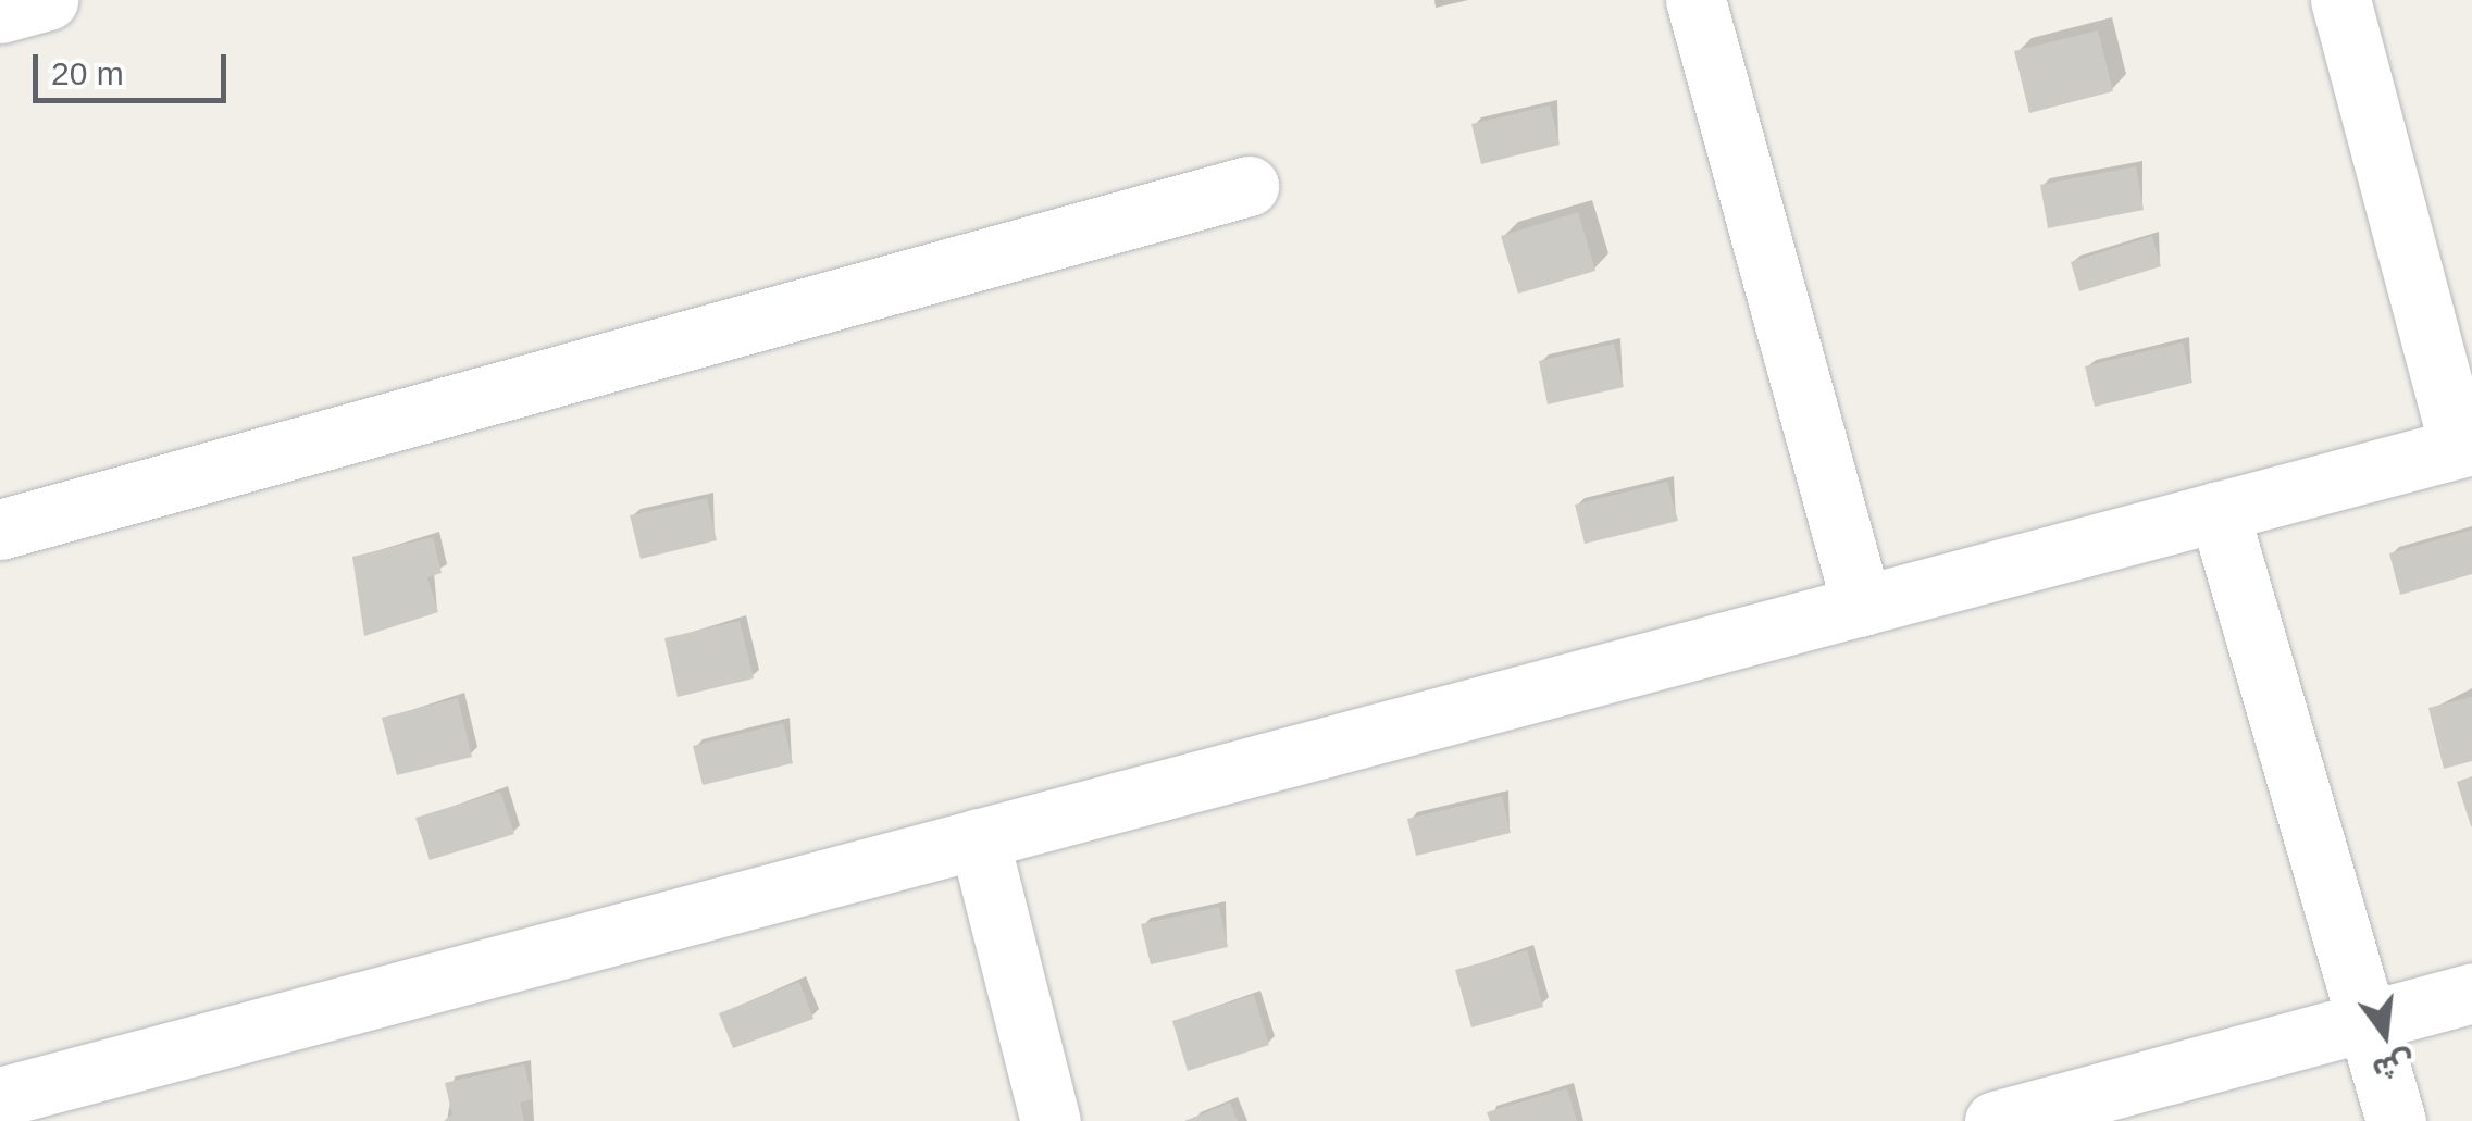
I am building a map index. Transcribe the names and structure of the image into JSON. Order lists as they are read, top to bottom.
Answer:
{
  "scale_bar": "20 m",
  "north": "bottom"
}
